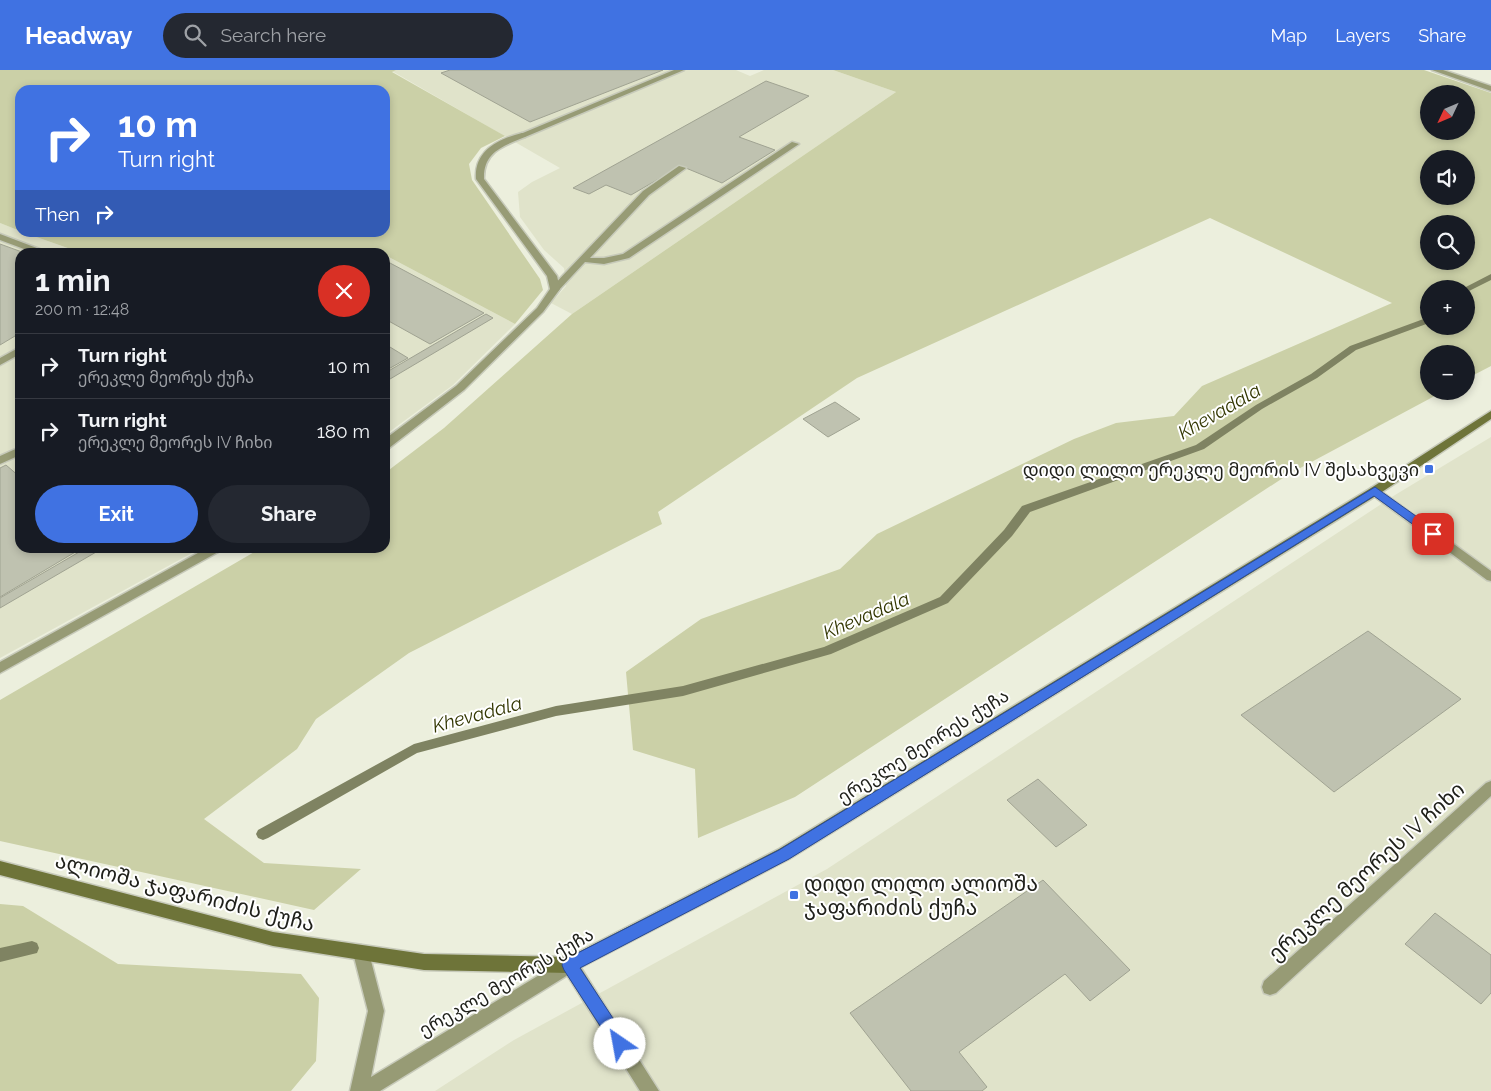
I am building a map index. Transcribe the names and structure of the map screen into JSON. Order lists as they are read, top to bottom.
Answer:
{
  "streets": {
    "main road": ["ერეკლე მეორეს ქუჩა", "ალიოშა ჯაფარიძის ქუჩა"],
    "street": ["ერეკლე მეორეს IV ჩიხი"]
  },
  "crossings": [
    ["ერეკლე მეორეს ქუჩა", "ალიოშა ჯაფარიძის ქუჩა"]
  ],
  "water": ["Khevadala"],
  "places": {
    "transit": ["დიდი ლილო ერეკლე მეორის IV შესახვევი", "დიდი ლილო ალიოშა ჯაფარიძის ქუჩა"]
  },
  "north": "bottom left",
  "page": {
    "header": "Headway",
    "search": "Search here",
    "nav": ["Map", "Layers", "Share"],
    "map_buttons": ["+", "−"],
    "turn": ["10 m", "Turn right"],
    "then": "Then",
    "heading": ["1 min", "200 m · 12:48"],
    "list": [
      {
        "name": "Turn right",
        "note": "ერეკლე მეორეს ქუჩა",
        "value": "10 m"
      },
      {
        "name": "Turn right",
        "note": "ერეკლე მეორეს IV ჩიხი",
        "value": "180 m"
      }
    ],
    "buttons": ["Exit", "Share"]
  }
}
